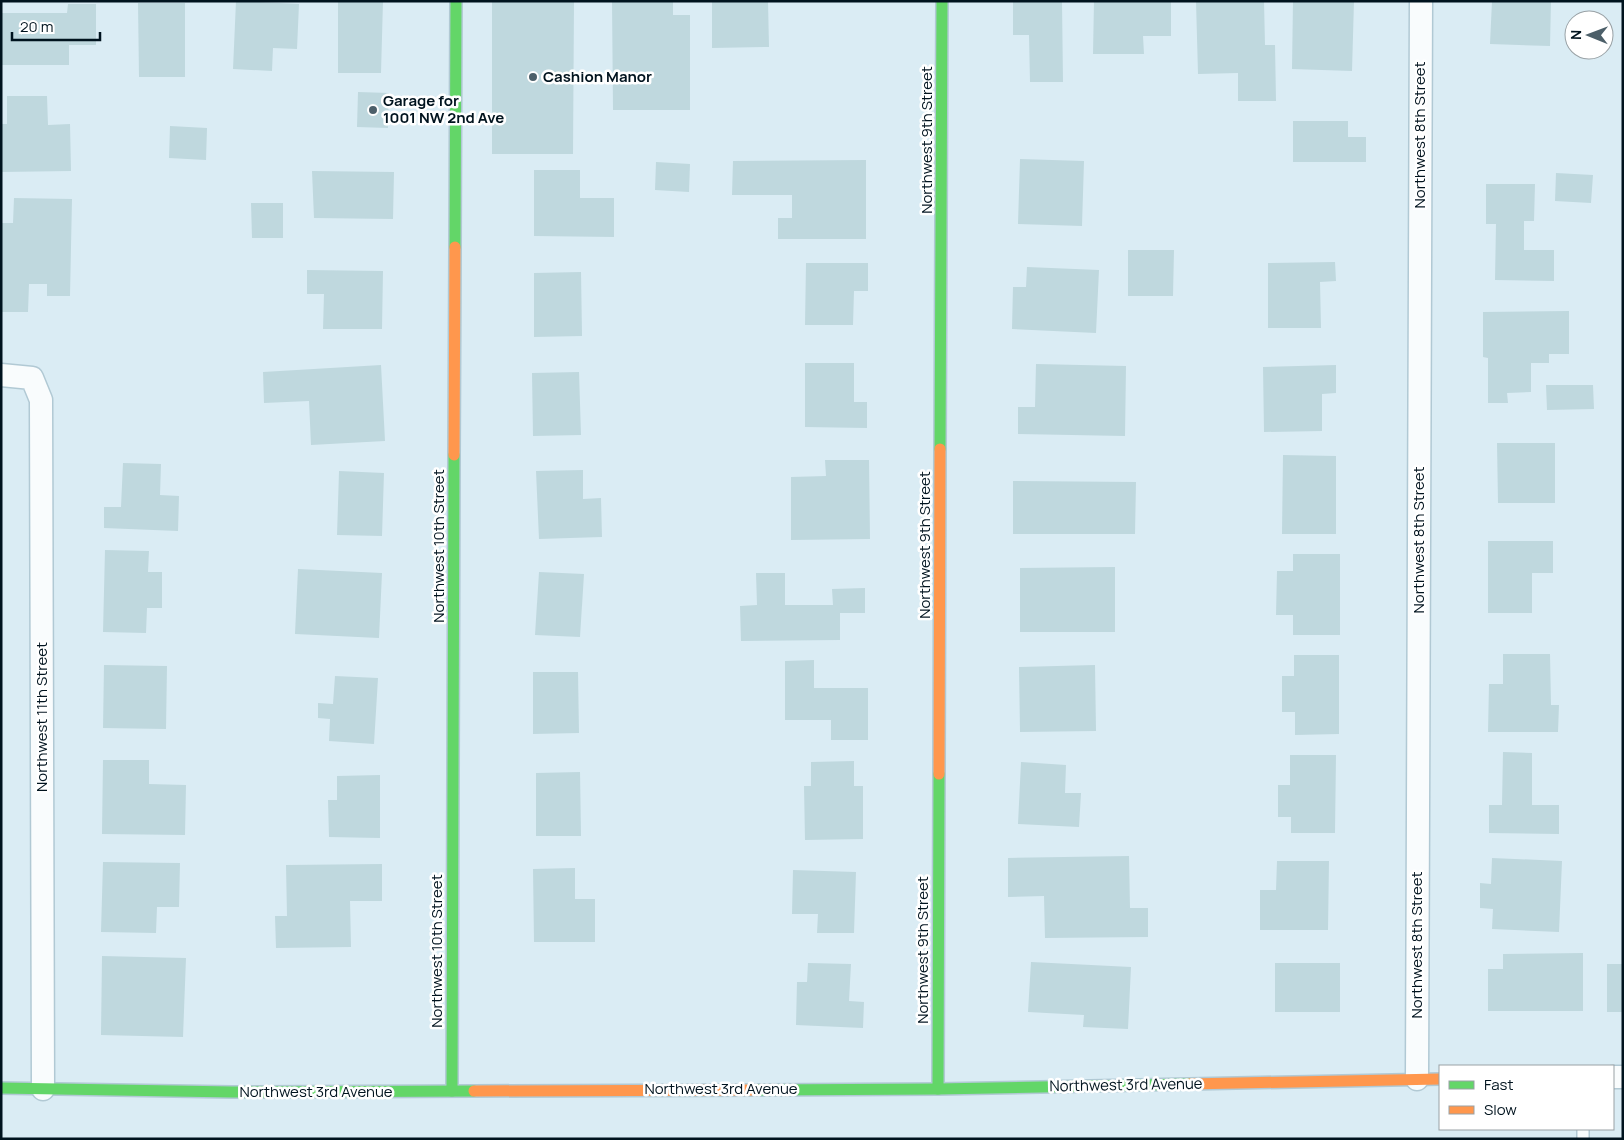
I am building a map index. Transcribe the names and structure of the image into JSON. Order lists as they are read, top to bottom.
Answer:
{
  "streets": {
    "street": [
      "Northwest 8th Street",
      "Northwest 9th Street",
      "Northwest 10th Street",
      "Northwest 11th Street",
      "Northwest 3rd Avenue"
    ]
  },
  "crossings": [
    ["Northwest 8th Street", "Northwest 3rd Avenue"],
    ["Northwest 9th Street", "Northwest 3rd Avenue"],
    ["Northwest 10th Street", "Northwest 3rd Avenue"],
    ["Northwest 11th Street", "Northwest 3rd Avenue"]
  ],
  "places": ["Cashion Manor", "Garage for 1001 NW 2nd Ave"],
  "legend": ["Fast", "Slow"],
  "scale_bar": "20 m",
  "north": "left"
}
